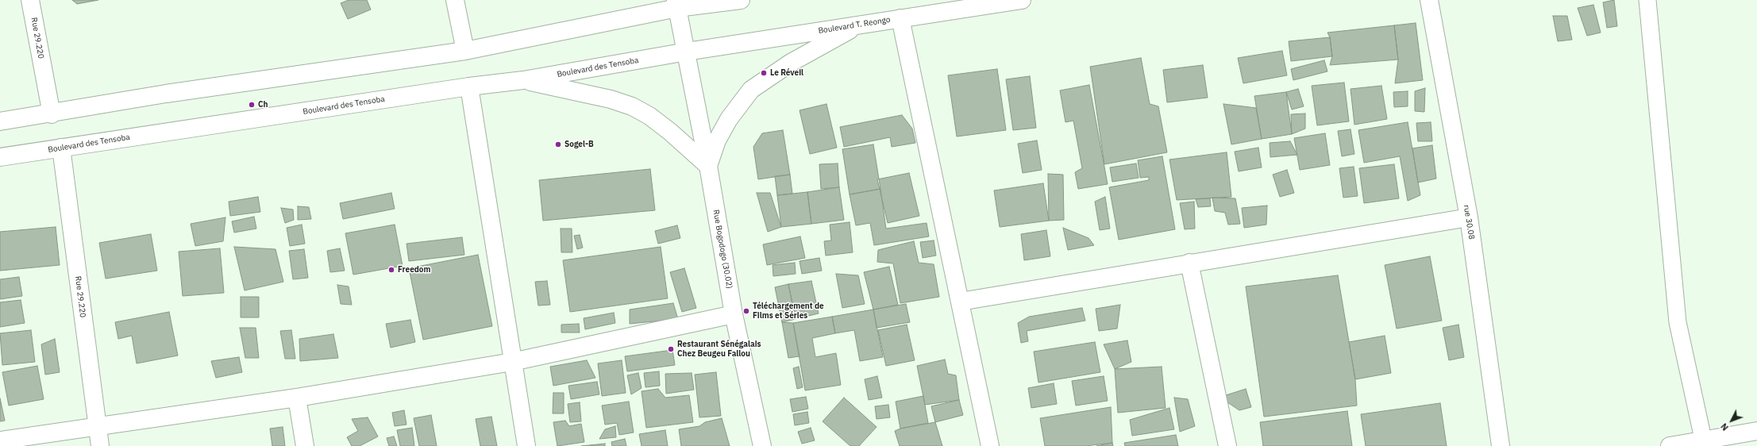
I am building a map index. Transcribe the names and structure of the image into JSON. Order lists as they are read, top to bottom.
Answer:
{
  "streets": {
    "street": [
      "Boulevard T. Reongo",
      "Rue 29.220",
      "Boulevard des Tensoba",
      "rue 30.08",
      "Rue Bogodogo (30.02)"
    ]
  },
  "crossings": [
    ["Boulevard T. Reongo", "Boulevard des Tensoba"],
    ["Boulevard T. Reongo", "Rue Bogodogo (30.02)"],
    ["Rue 29.220", "Boulevard des Tensoba"],
    ["Boulevard des Tensoba", "Rue Bogodogo (30.02)"]
  ],
  "places": [
    "Le Réveil",
    "Ch",
    "Sogel-B",
    "Freedom",
    "Téléchargement de Films et Séries",
    "Restaurant Sénégalais Chez Beugeu Fallou"
  ],
  "north": "bottom left"
}
